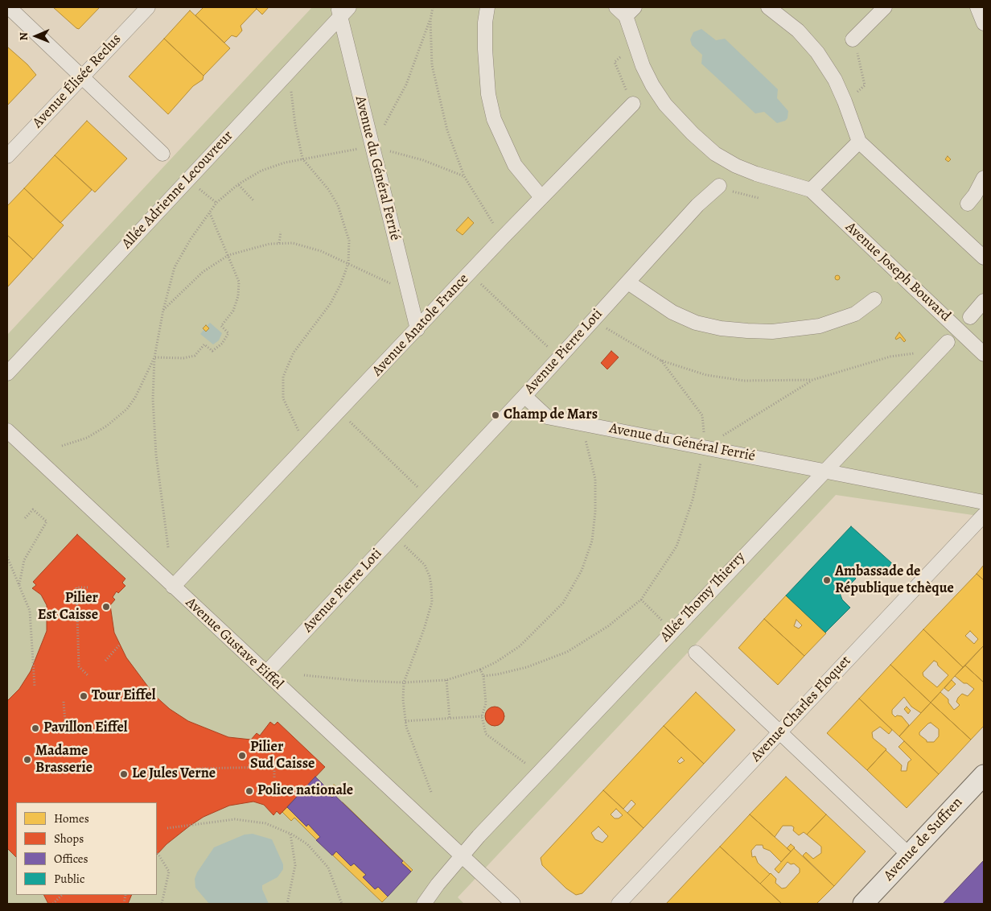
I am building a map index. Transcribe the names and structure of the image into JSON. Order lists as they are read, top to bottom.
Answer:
{
  "streets": {
    "main road": ["Avenue de Suffren"],
    "street": [
      "Avenue Élisée Reclus",
      "Avenue du Général Ferrié",
      "Allée Adrienne Lecouvreur",
      "Avenue Joseph Bouvard",
      "Avenue Anatole France",
      "Avenue Pierre Loti",
      "Allée Thomy Thierry",
      "Avenue Gustave Eiffel",
      "Avenue Charles Floquet"
    ]
  },
  "crossings": [
    ["Avenue du Général Ferrié", "Allée Adrienne Lecouvreur"],
    ["Avenue du Général Ferrié", "Avenue Anatole France"],
    ["Avenue du Général Ferrié", "Avenue Pierre Loti"],
    ["Avenue du Général Ferrié", "Allée Thomy Thierry"],
    ["Avenue Anatole France", "Avenue Gustave Eiffel"],
    ["Avenue Pierre Loti", "Avenue Gustave Eiffel"],
    ["Allée Thomy Thierry", "Avenue Gustave Eiffel"]
  ],
  "places": [
    "Champ de Mars",
    "Ambassade de République tchèque",
    "Pilier Est Caisse",
    "Tour Eiffel",
    "Pavillon Eiffel",
    "Pilier Sud Caisse",
    "Madame Brasserie",
    "Le Jules Verne",
    "Police nationale"
  ],
  "legend": [
    "Homes",
    "Shops",
    "Offices",
    "Public"
  ],
  "north": "left"
}
